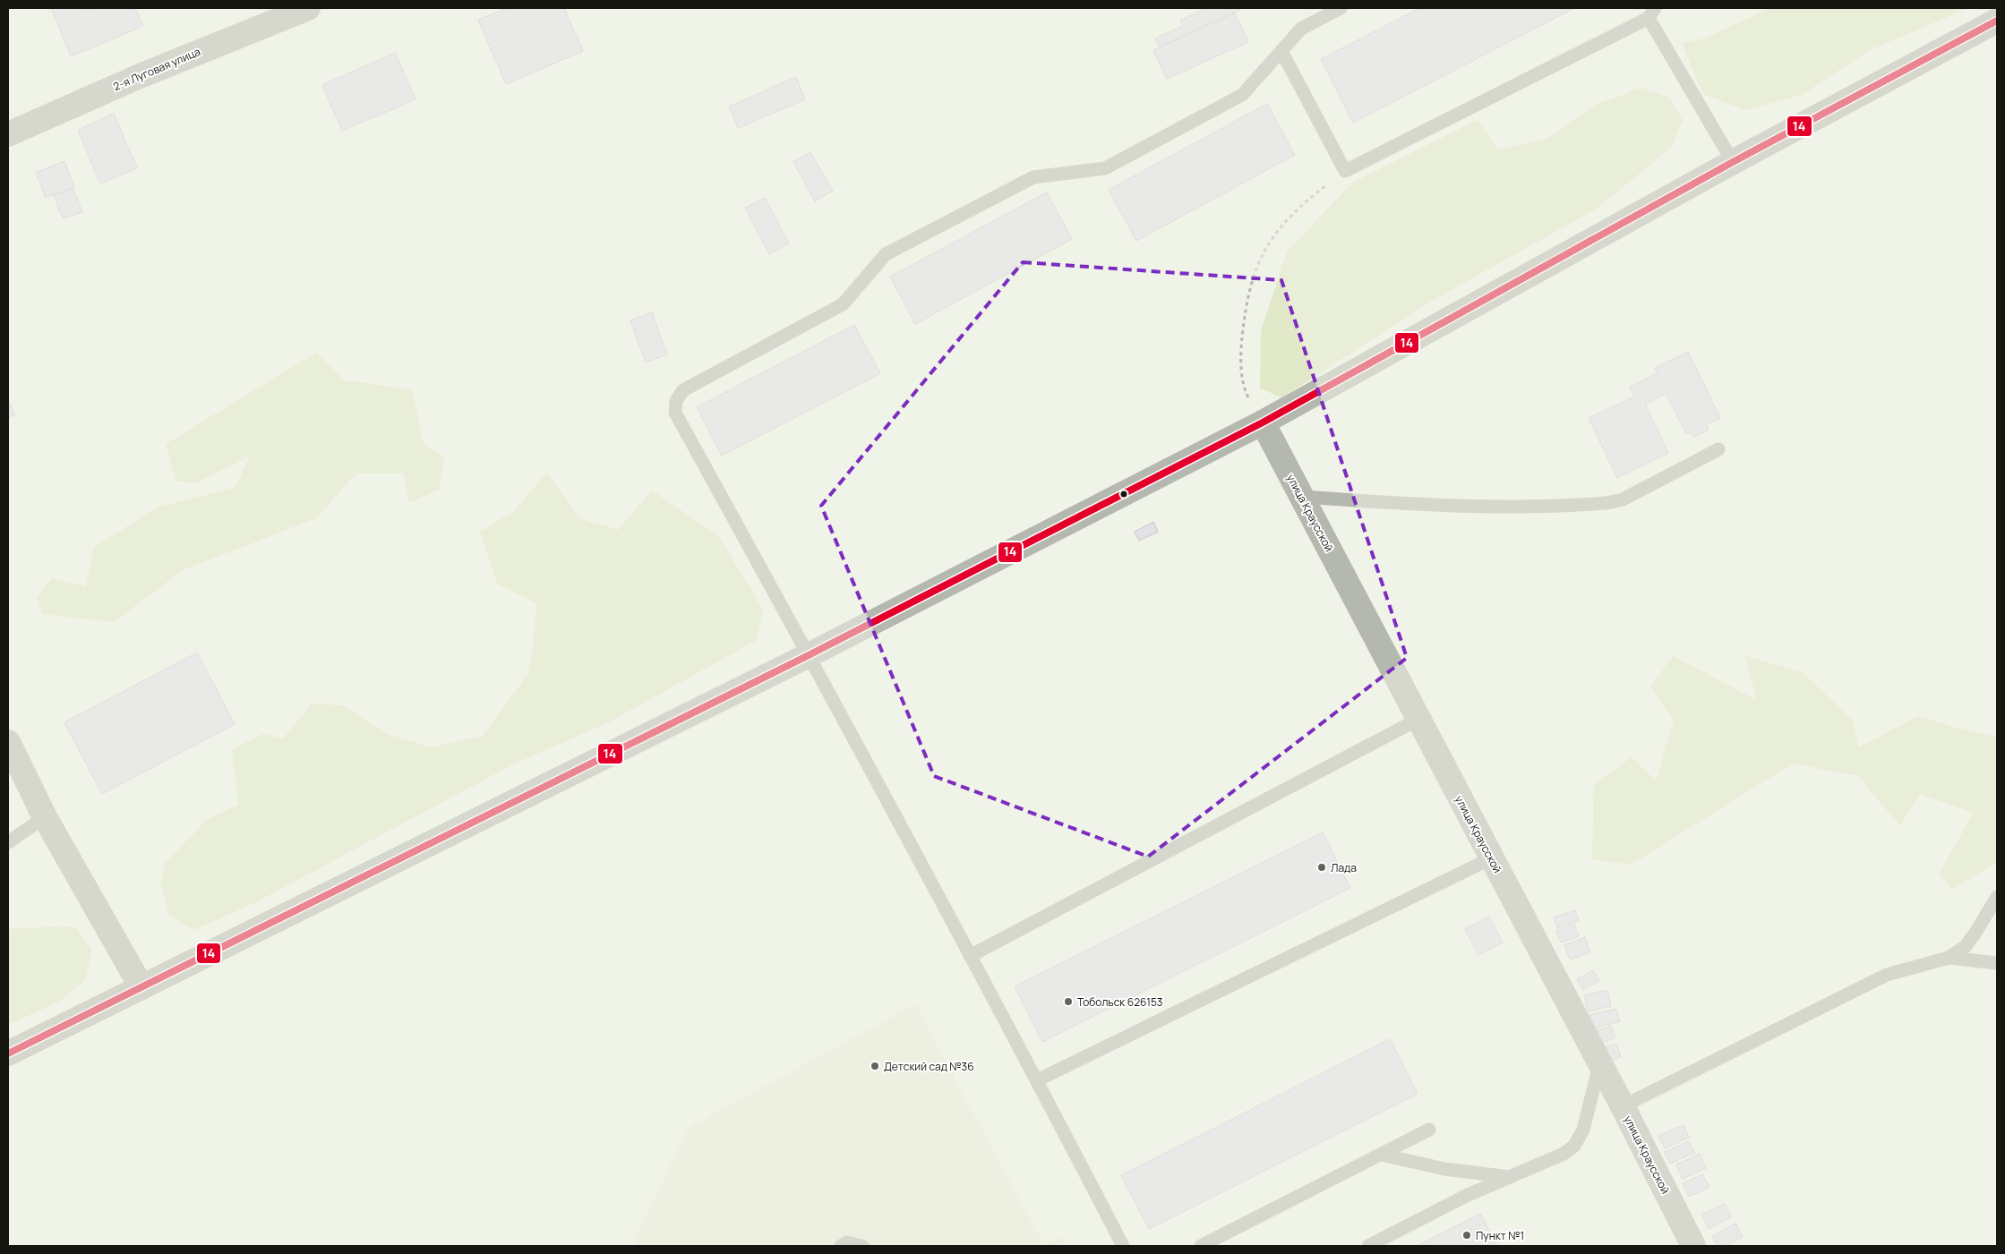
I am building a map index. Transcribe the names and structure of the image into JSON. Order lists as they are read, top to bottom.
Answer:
{
  "streets": {
    "street": ["2-я Луговая улица", "улица Краусской"]
  },
  "places": [
    "Лада",
    "Тобольск 626153",
    "Детский сад №36",
    "Пункт №1"
  ],
  "lines": ["transit line 14"]
}
